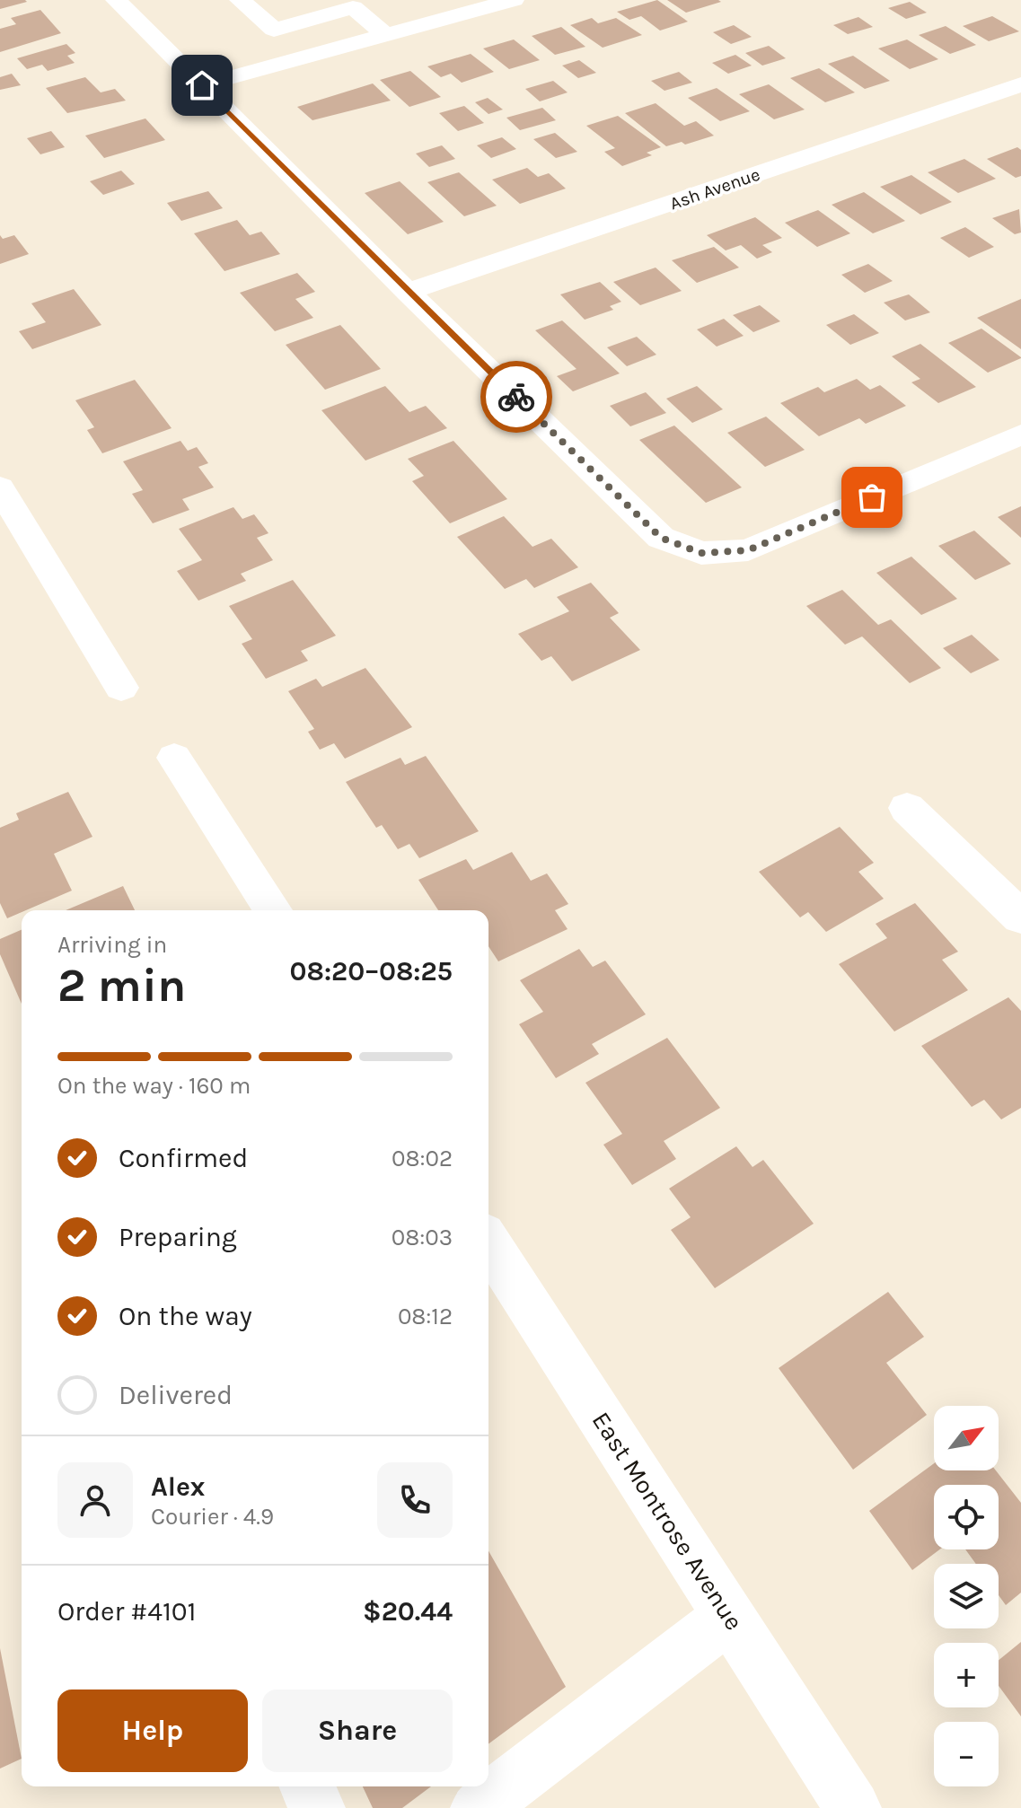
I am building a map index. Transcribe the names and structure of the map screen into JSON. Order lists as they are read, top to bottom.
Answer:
{
  "streets": {
    "street": ["Ash Avenue", "East Montrose Avenue"]
  },
  "north": "top right",
  "page": {
    "heading": ["2 min", "Arriving in", "08:20–08:25"],
    "panel": [
      "Alex",
      "Courier · 4.9",
      "Order #4101",
      "$20.44"
    ],
    "bar": "On the way · 160 m",
    "list": [
      ["Confirmed", "08:02"],
      ["Preparing", "08:03"],
      ["On the way", "08:12"],
      "Delivered"
    ],
    "map_buttons": ["+", "−"],
    "buttons": ["Help", "Share"]
  }
}
